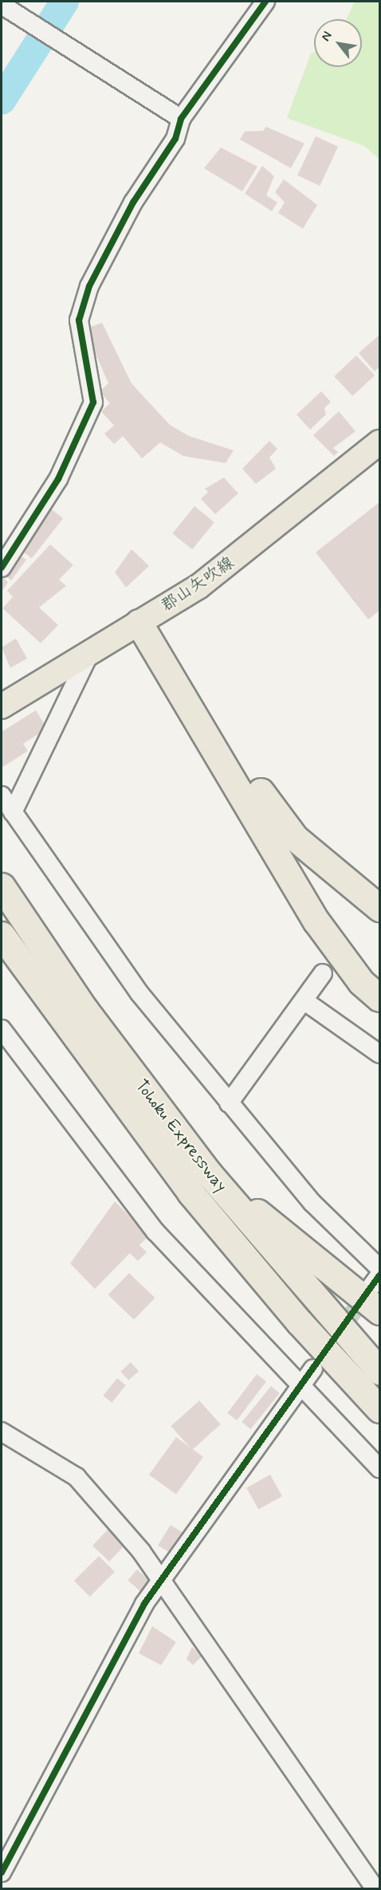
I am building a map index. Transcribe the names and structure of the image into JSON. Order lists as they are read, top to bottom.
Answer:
{
  "streets": {
    "highway": ["Tohoku Expressway"],
    "main road": ["郡山矢吹線"]
  },
  "north": "top left"
}
